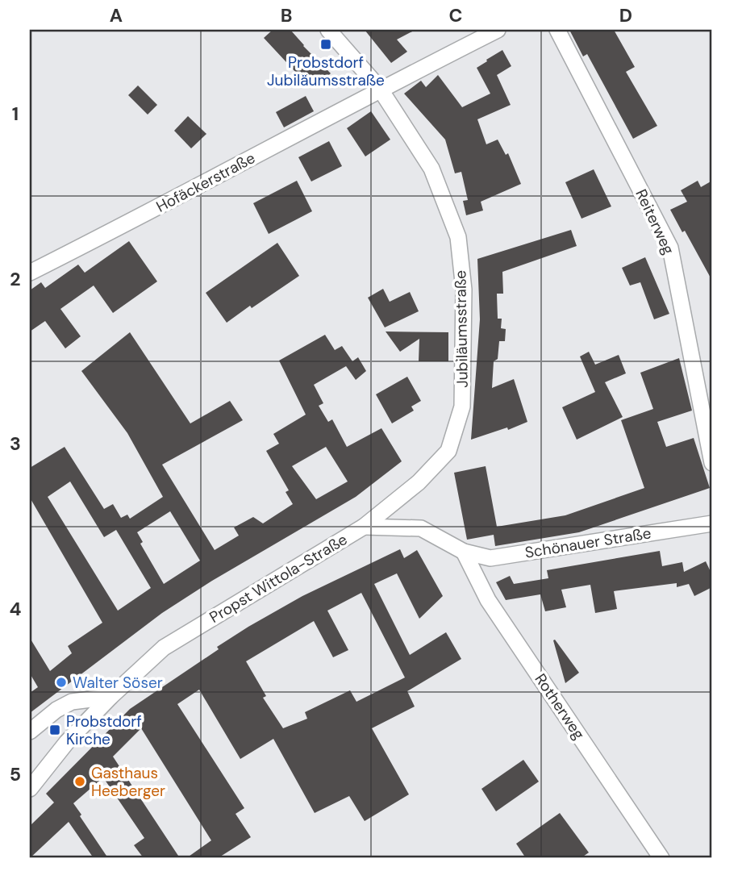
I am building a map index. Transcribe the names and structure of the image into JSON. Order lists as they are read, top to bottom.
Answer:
{
  "streets": {
    "street": [
      "Hofäckerstraße",
      "Reiterweg",
      "Jubiläumsstraße",
      "Schönauer Straße",
      "Propst Wittola-Straße",
      "Rotherweg"
    ]
  },
  "crossings": [
    ["Hofäckerstraße", "Jubiläumsstraße"],
    ["Jubiläumsstraße", "Propst Wittola-Straße"],
    ["Schönauer Straße", "Propst Wittola-Straße"],
    ["Schönauer Straße", "Rotherweg"],
    ["Propst Wittola-Straße", "Rotherweg"]
  ],
  "places": {
    "transit": ["Probstdorf Jubiläumsstraße", "Probstdorf Kirche"],
    "other": ["Walter Söser", "Gasthaus Heeberger"]
  },
  "grid": {
    "columns": [
      "A",
      "B",
      "C",
      "D"
    ],
    "rows": [
      "1",
      "2",
      "3",
      "4",
      "5"
    ]
  }
}
